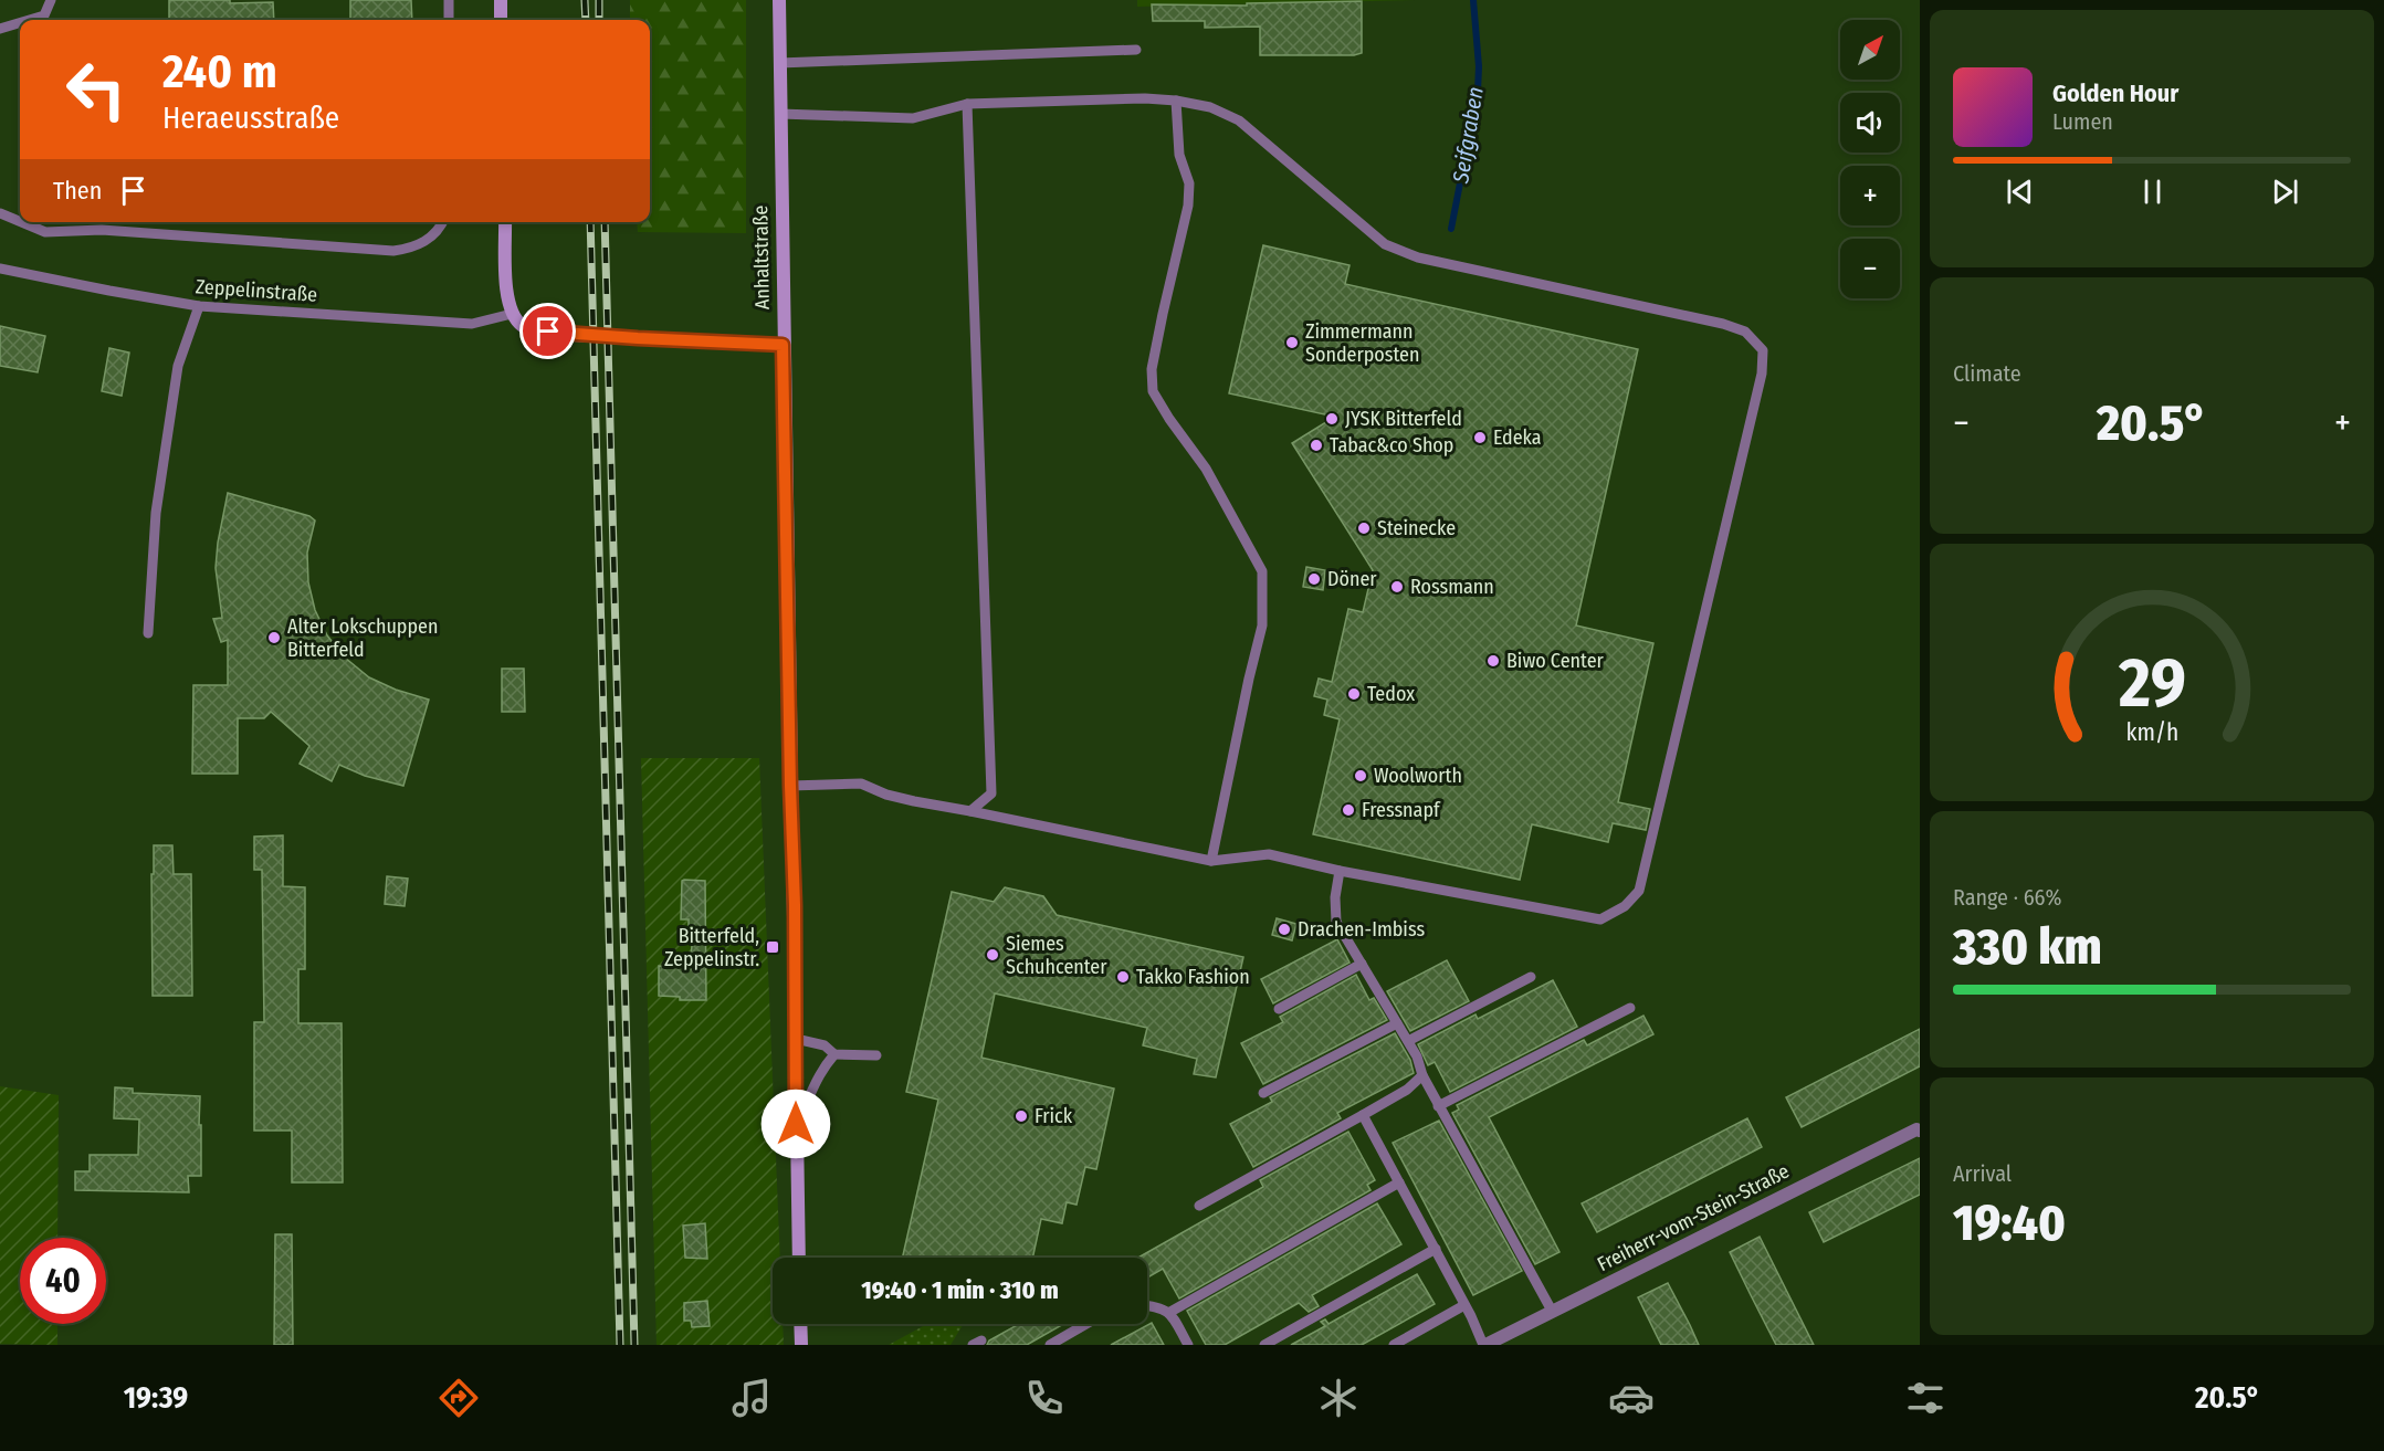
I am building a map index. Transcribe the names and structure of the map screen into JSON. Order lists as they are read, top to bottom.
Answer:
{
  "streets": {
    "street": ["Anhaltstraße", "Freiherr-vom-Stein-Straße"],
    "lane": ["Zeppelinstraße"]
  },
  "water": ["Seifgraben"],
  "places": {
    "other": [
      "Zimmermann Sonderposten",
      "JYSK Bitterfeld",
      "Edeka",
      "Tabac&co Shop",
      "Steinecke",
      "Döner",
      "Rossmann",
      "Alter Lokschuppen Bitterfeld",
      "Biwo Center",
      "Tedox",
      "Woolworth",
      "Fressnapf",
      "Drachen-Imbiss",
      "Siemes Schuhcenter",
      "Takko Fashion",
      "Frick"
    ],
    "transit": ["Bitterfeld, Zeppelinstr."]
  },
  "north": "top right",
  "page": {
    "map_buttons": ["+", "−"],
    "turn": ["240 m", "Heraeusstraße"],
    "song": ["Golden Hour", "Lumen"],
    "then": "Then",
    "tile": [
      "Climate",
      ["Range · 66%", "330 km"],
      ["Arrival", "19:40"]
    ],
    "heat": ["−", "20.5°", "+"],
    "limit": "40",
    "trip": "19:40 · 1 min · 310 m",
    "tabs": ["19:39", "20.5°"],
    "gauge": ["29", "km/h"]
  }
}
